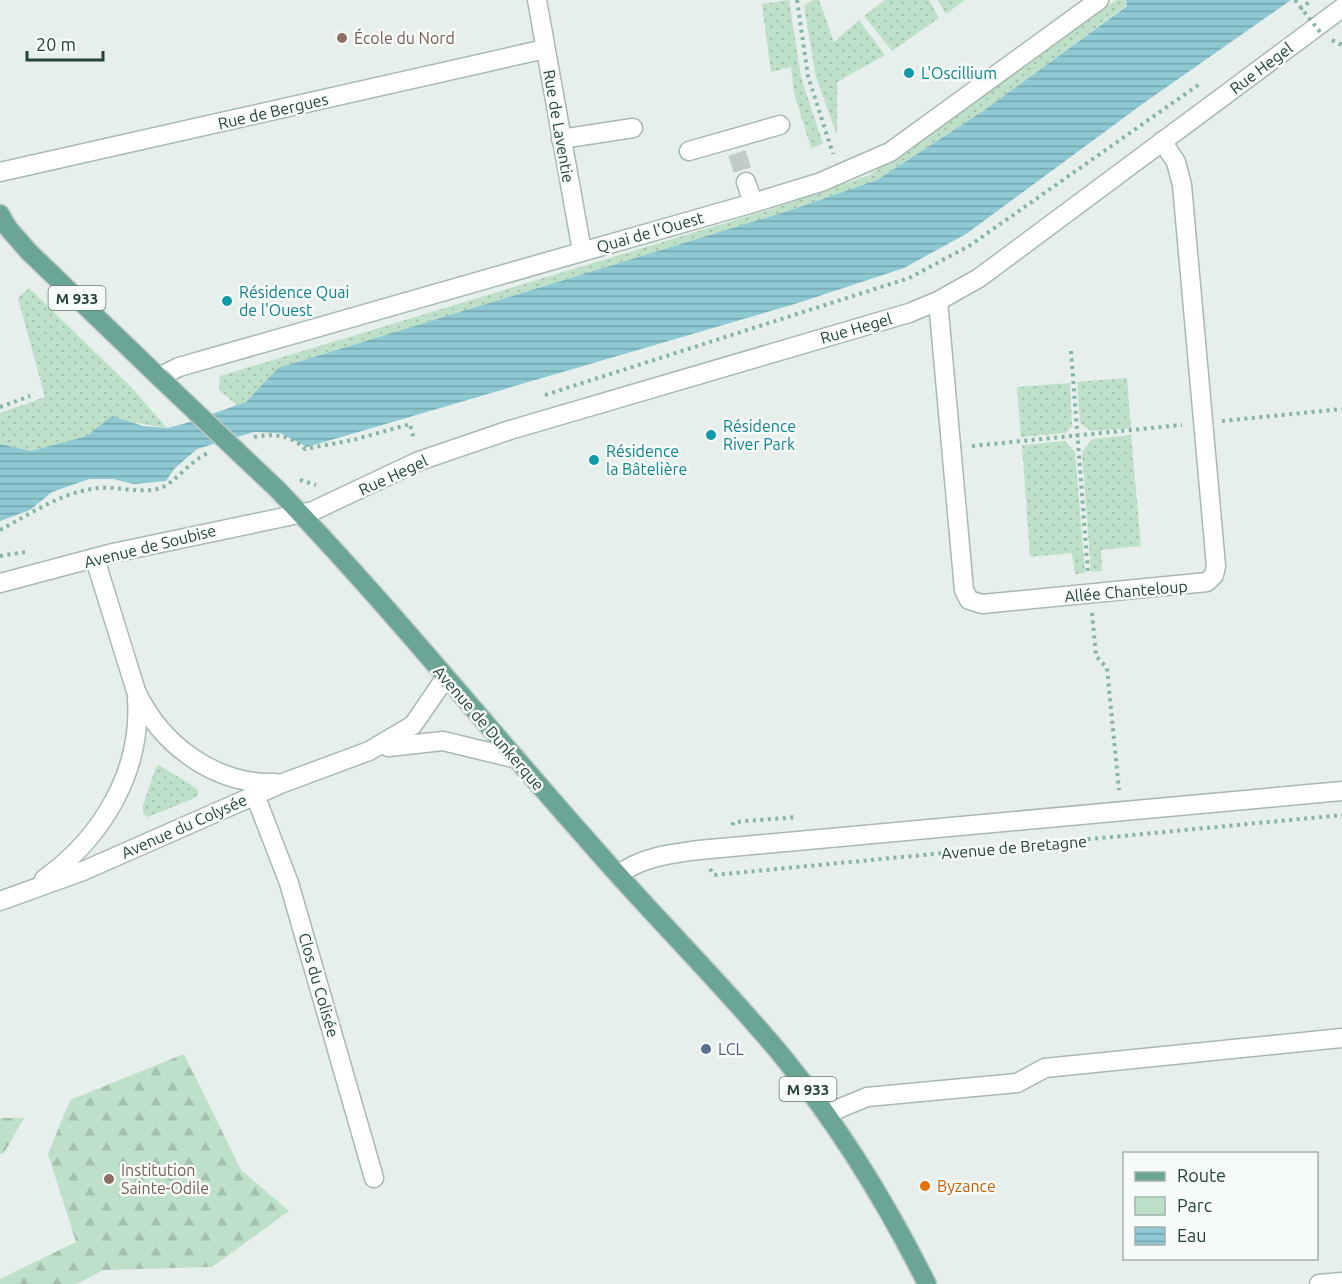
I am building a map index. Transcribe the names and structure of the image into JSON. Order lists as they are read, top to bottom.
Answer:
{
  "streets": {
    "main road": ["M 933", "Avenue de Dunkerque"],
    "street": [
      "Rue Hegel",
      "Rue de Bergues",
      "Rue de Laventie",
      "Quai de l'Ouest",
      "Avenue de Soubise",
      "Allée Chanteloup",
      "Avenue du Colysée",
      "Avenue de Bretagne",
      "Clos du Colisée"
    ]
  },
  "crossings": [
    ["Rue Hegel", "Avenue de Soubise"],
    ["Rue Hegel", "Allée Chanteloup"],
    ["Rue Hegel", "Avenue de Dunkerque"],
    ["Rue de Bergues", "Rue de Laventie"],
    ["Rue de Laventie", "Quai de l'Ouest"],
    ["Quai de l'Ouest", "Avenue de Dunkerque"],
    ["Avenue de Soubise", "Avenue de Dunkerque"],
    ["Avenue de Dunkerque", "Avenue du Colysée"],
    ["Avenue de Dunkerque", "Avenue de Bretagne"],
    ["Avenue du Colysée", "Clos du Colisée"]
  ],
  "places": [
    "École du Nord",
    "L'Oscillium",
    "Résidence Quai de l'Ouest",
    "Résidence River Park",
    "Résidence la Bâtelière",
    "LCL",
    "Institution Sainte-Odile",
    "Byzance"
  ],
  "legend": ["Route", "Parc", "Eau"],
  "scale_bar": "20 m"
}
